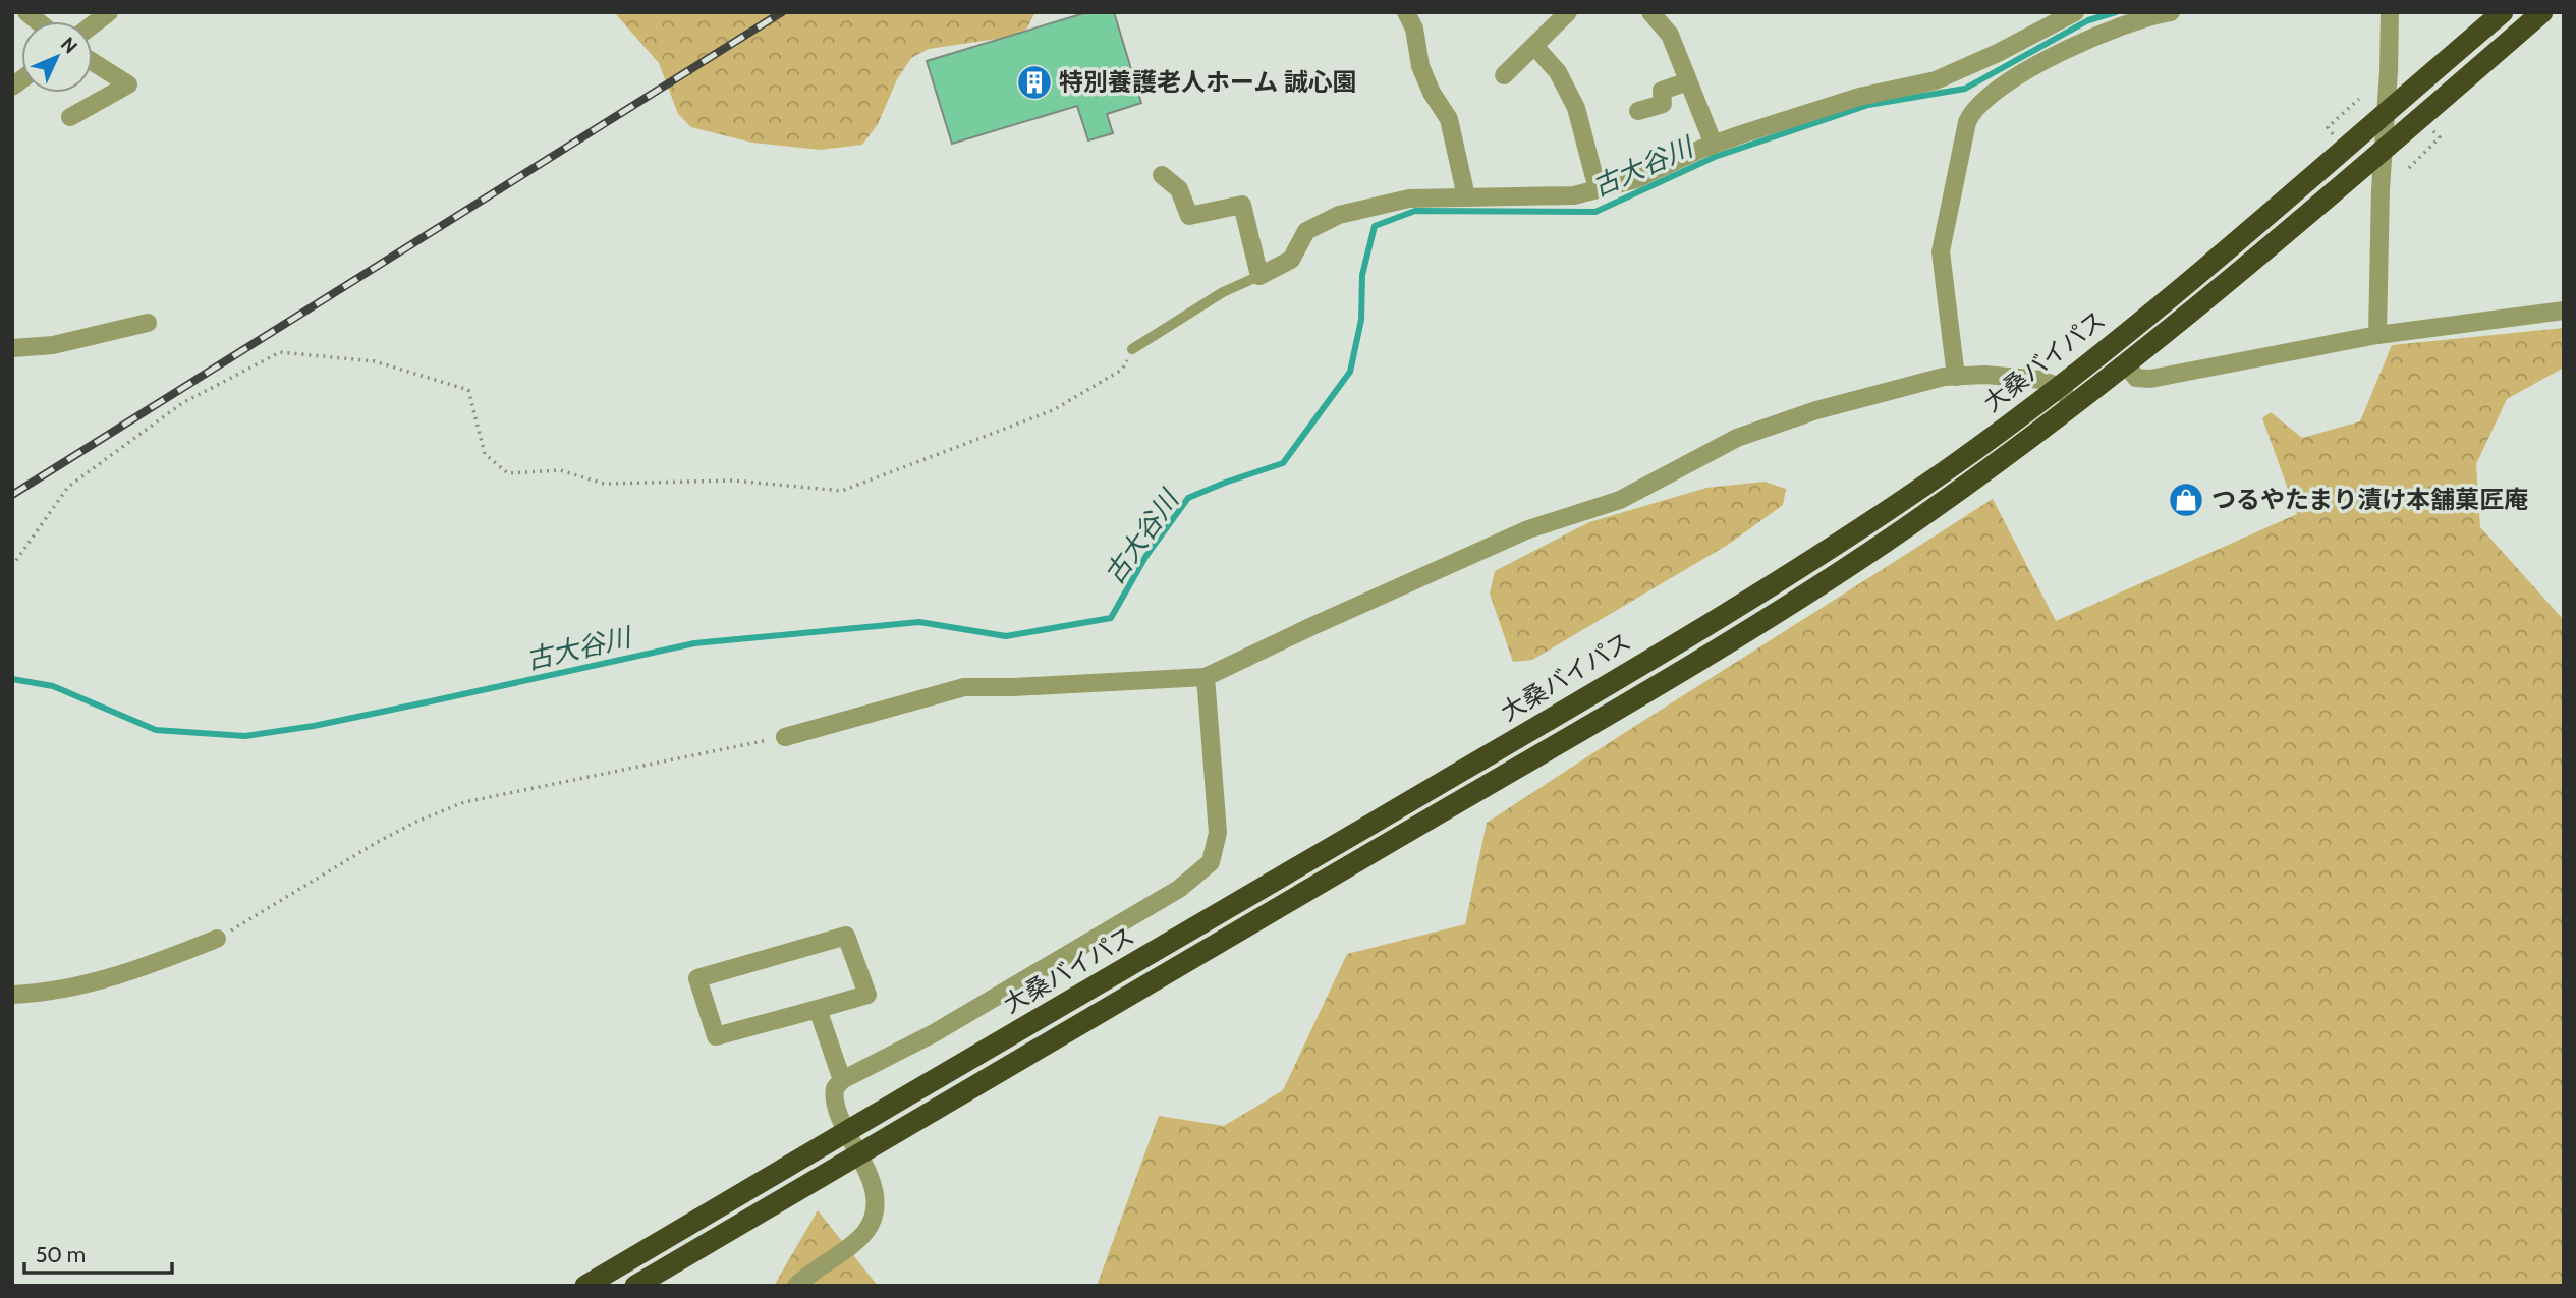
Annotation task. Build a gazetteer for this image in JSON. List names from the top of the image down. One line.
{"streets":{"highway":["大桑バイパス"]},"water":["古大谷川"],"places":{"building":["特別養護老人ホーム 誠心園"],"shop":["つるやたまり漬け本舗菓匠庵"]},"scale_bar":"50 m","north":"top right"}
